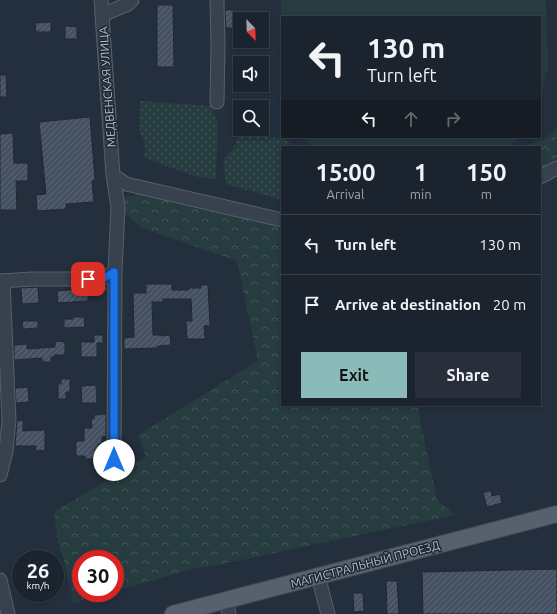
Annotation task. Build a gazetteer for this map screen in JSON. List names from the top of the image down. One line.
{"streets":{"main road":["МАГИСТРАЛЬНЫЙ ПРОЕЗД"],"street":["МЕДВЕНСКАЯ УЛИЦА"]},"north":"bottom right","page":{"turn":["130 m","Turn left"],"eta":["15:00","Arrival","1","min","150","m"],"list":[{"name":"Turn left","value":"130 m"},{"name":"Arrive at destination","value":"20 m"}],"buttons":["Exit","Share"],"speed":"26 km/h","limit":"30"}}
